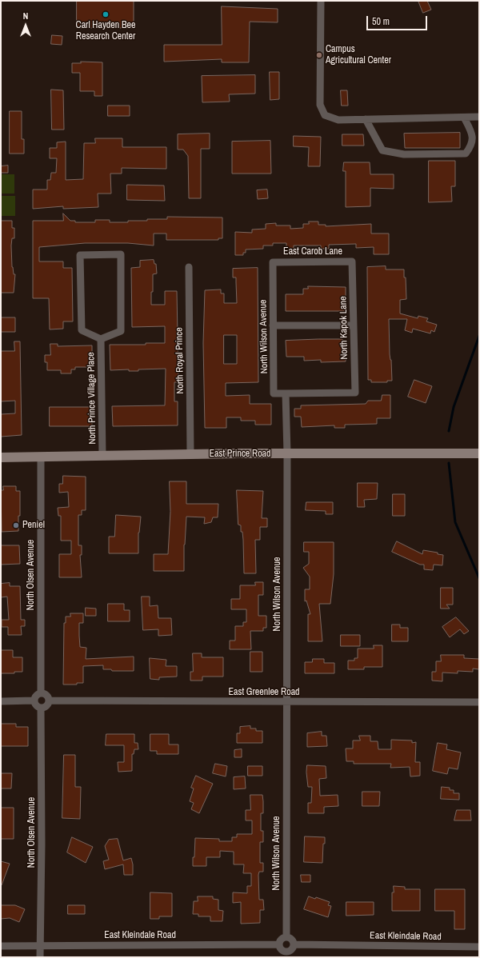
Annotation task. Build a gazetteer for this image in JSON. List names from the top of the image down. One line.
{"streets":{"main road":["East Prince Road"],"street":["East Carob Lane","North Kapok Lane","North Wilson Avenue","North Royal Prince","North Prince Village Place","North Olsen Avenue","East Greenlee Road","East Kleindale Road"]},"crossings":[["East Carob Lane","North Kapok Lane"],["East Carob Lane","North Wilson Avenue"],["North Kapok Lane","North Wilson Avenue"],["North Wilson Avenue","East Prince Road"],["North Wilson Avenue","East Greenlee Road"],["North Wilson Avenue","East Kleindale Road"],["North Royal Prince","East Prince Road"],["North Prince Village Place","East Prince Road"],["East Prince Road","North Olsen Avenue"],["North Olsen Avenue","East Greenlee Road"],["North Olsen Avenue","East Kleindale Road"]],"places":["Carl Hayden Bee Research Center","Campus Agricultural Center","Peniel"],"scale_bar":"50 m","north":"top"}
